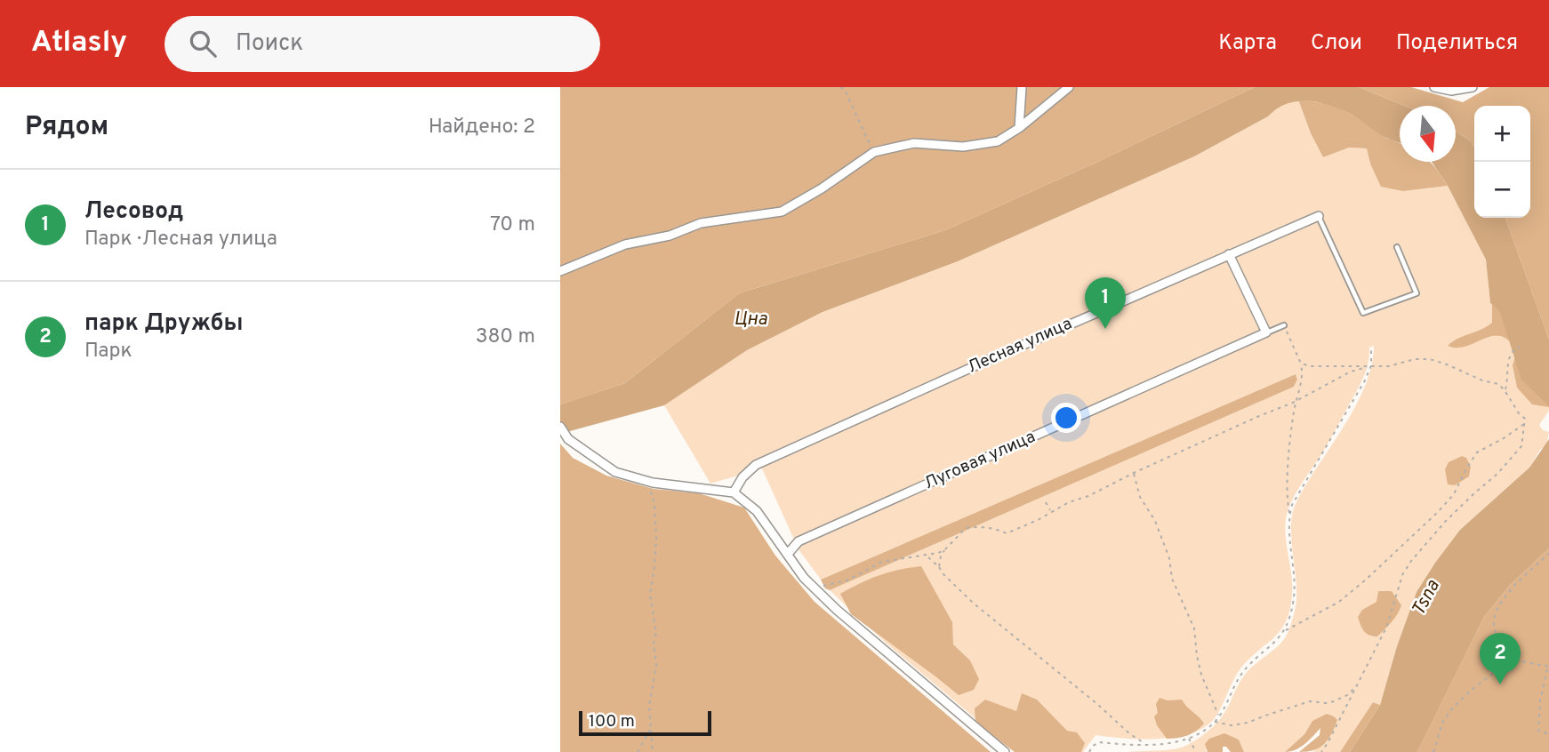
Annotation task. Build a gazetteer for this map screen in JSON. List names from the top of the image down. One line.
{"streets":{"street":["Лесная улица","Луговая улица"]},"water":["Цна","Tsna"],"scale_bar":"100 m","north":"bottom","page":{"header":"Atlasly","search":"Поиск","nav":["Карта","Слои","Поделиться"],"heading":["Рядом","Найдено: 2"],"map_buttons":["+","−"],"list":[{"mark":"1","name":"Лесовод","note":"Парк · Лесная улица","value":"70 m"},{"mark":"2","name":"парк Дружбы","note":"Парк","value":"380 m"}],"pins":["1","2"],"scale":"100 m"}}
